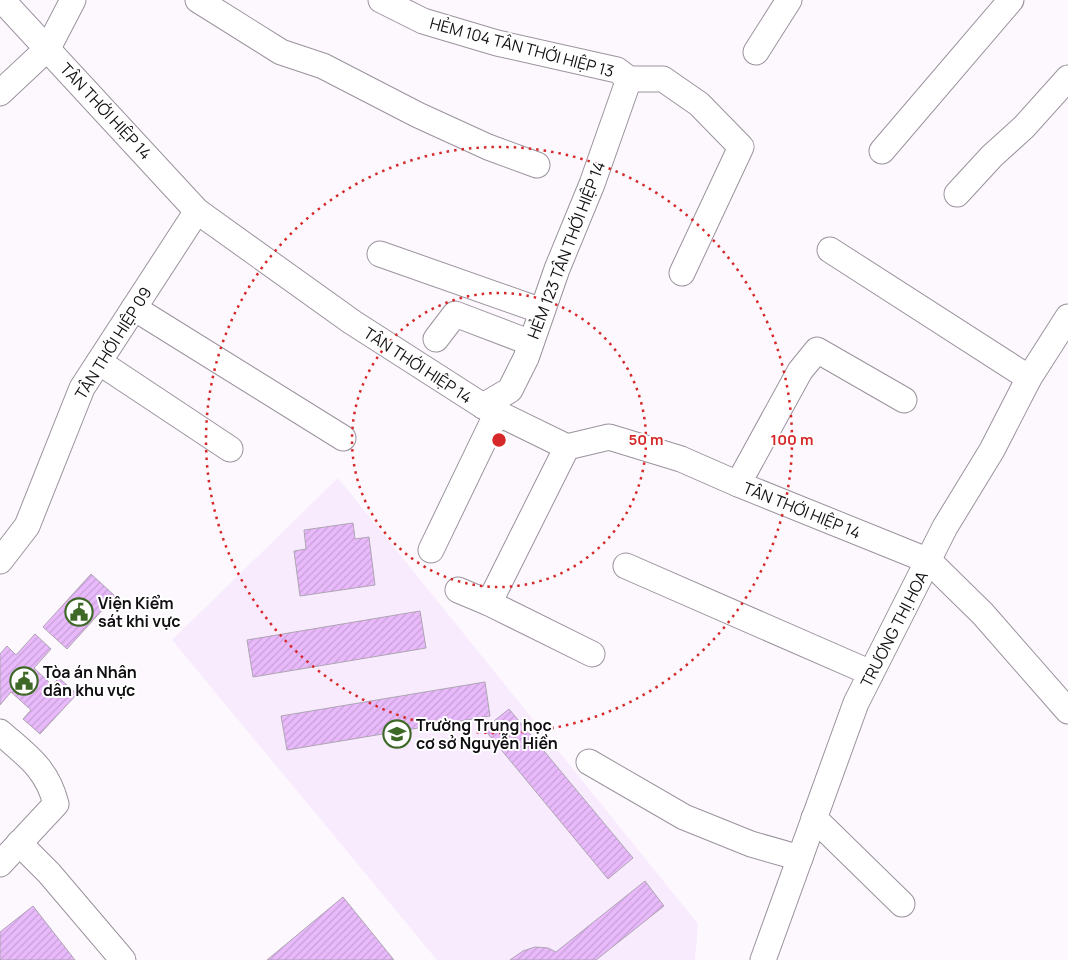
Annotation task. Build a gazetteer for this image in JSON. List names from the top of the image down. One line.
{"streets":{"street":["HẺM 104 TÂN THỚI HIỆP 13","TÂN THỚI HIỆP 14","HẺM 123 TÂN THỚI HIỆP 14","TÂN THỚI HIỆP 09","TRƯƠNG THỊ HOA"]},"crossings":[["HẺM 104 TÂN THỚI HIỆP 13","HẺM 123 TÂN THỚI HIỆP 14"],["TÂN THỚI HIỆP 14","HẺM 123 TÂN THỚI HIỆP 14"],["TÂN THỚI HIỆP 14","TÂN THỚI HIỆP 09"],["TÂN THỚI HIỆP 14","TRƯƠNG THỊ HOA"]],"places":{"public building":["Viện Kiểm sát khi vực","Tòa án Nhân dân khu vực"],"school or university":["Trường Trung học cơ sở Nguyễn Hiền"]},"rings":["50 m","100 m"]}
